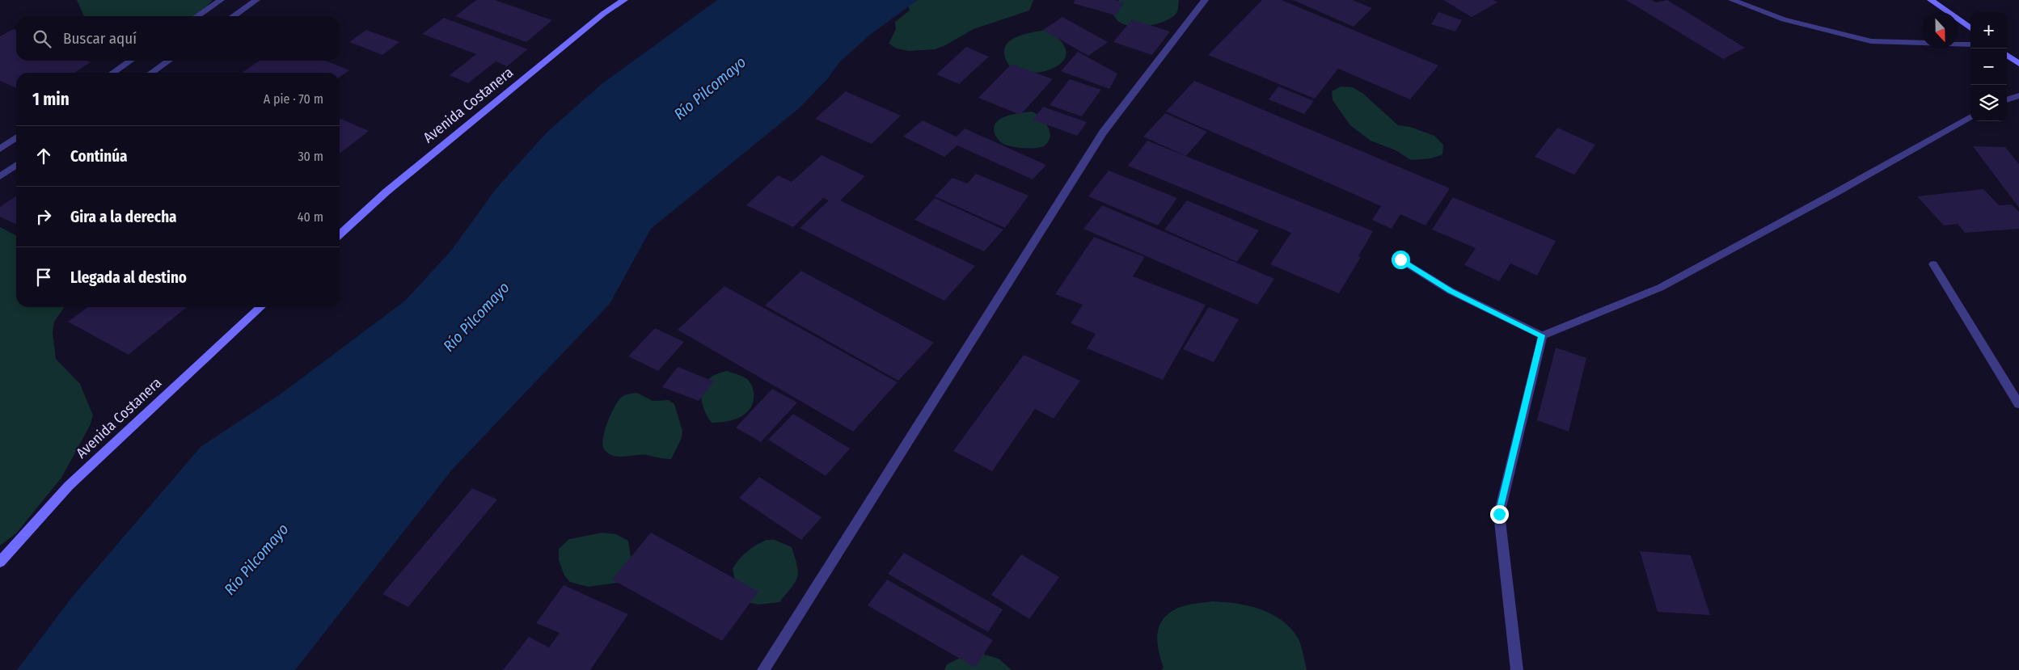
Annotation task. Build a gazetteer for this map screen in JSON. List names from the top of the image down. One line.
{"streets":{"street":["Avenida Costanera"]},"water":["Río Pilcomayo"],"north":"bottom","page":{"map_buttons":["+","−"],"search":"Buscar aquí","heading":["1 min","A pie · 70 m"],"list":[["Continúa","30 m"],["Gira a la derecha","40 m"],"Llegada al destino"]}}
